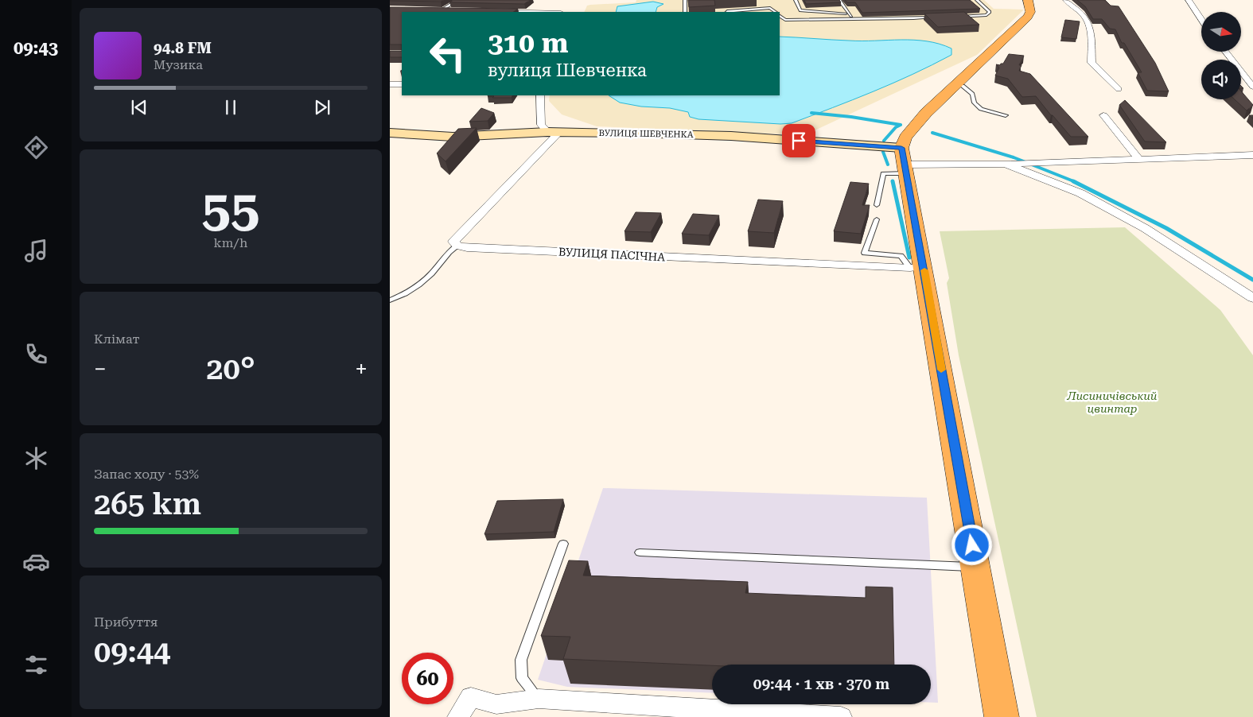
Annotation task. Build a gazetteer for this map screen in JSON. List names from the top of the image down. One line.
{"streets":{"main road":["ВУЛИЦЯ ШЕВЧЕНКА"],"street":["ВУЛИЦЯ ПАСІЧНА"]},"parks":["Лисиничівський цвинтар"],"north":"right","page":{"tabs":"09:43","turn":["310 m","вулиця Шевченка"],"song":["94.8 FM","Музика"],"tile":[["55","km/h"],"Клімат",["Запас ходу · 53%","265 km"],["Прибуття","09:44"]],"heat":["−","20°","+"],"limit":"60","trip":"09:44 · 1 хв · 370 m"}}
